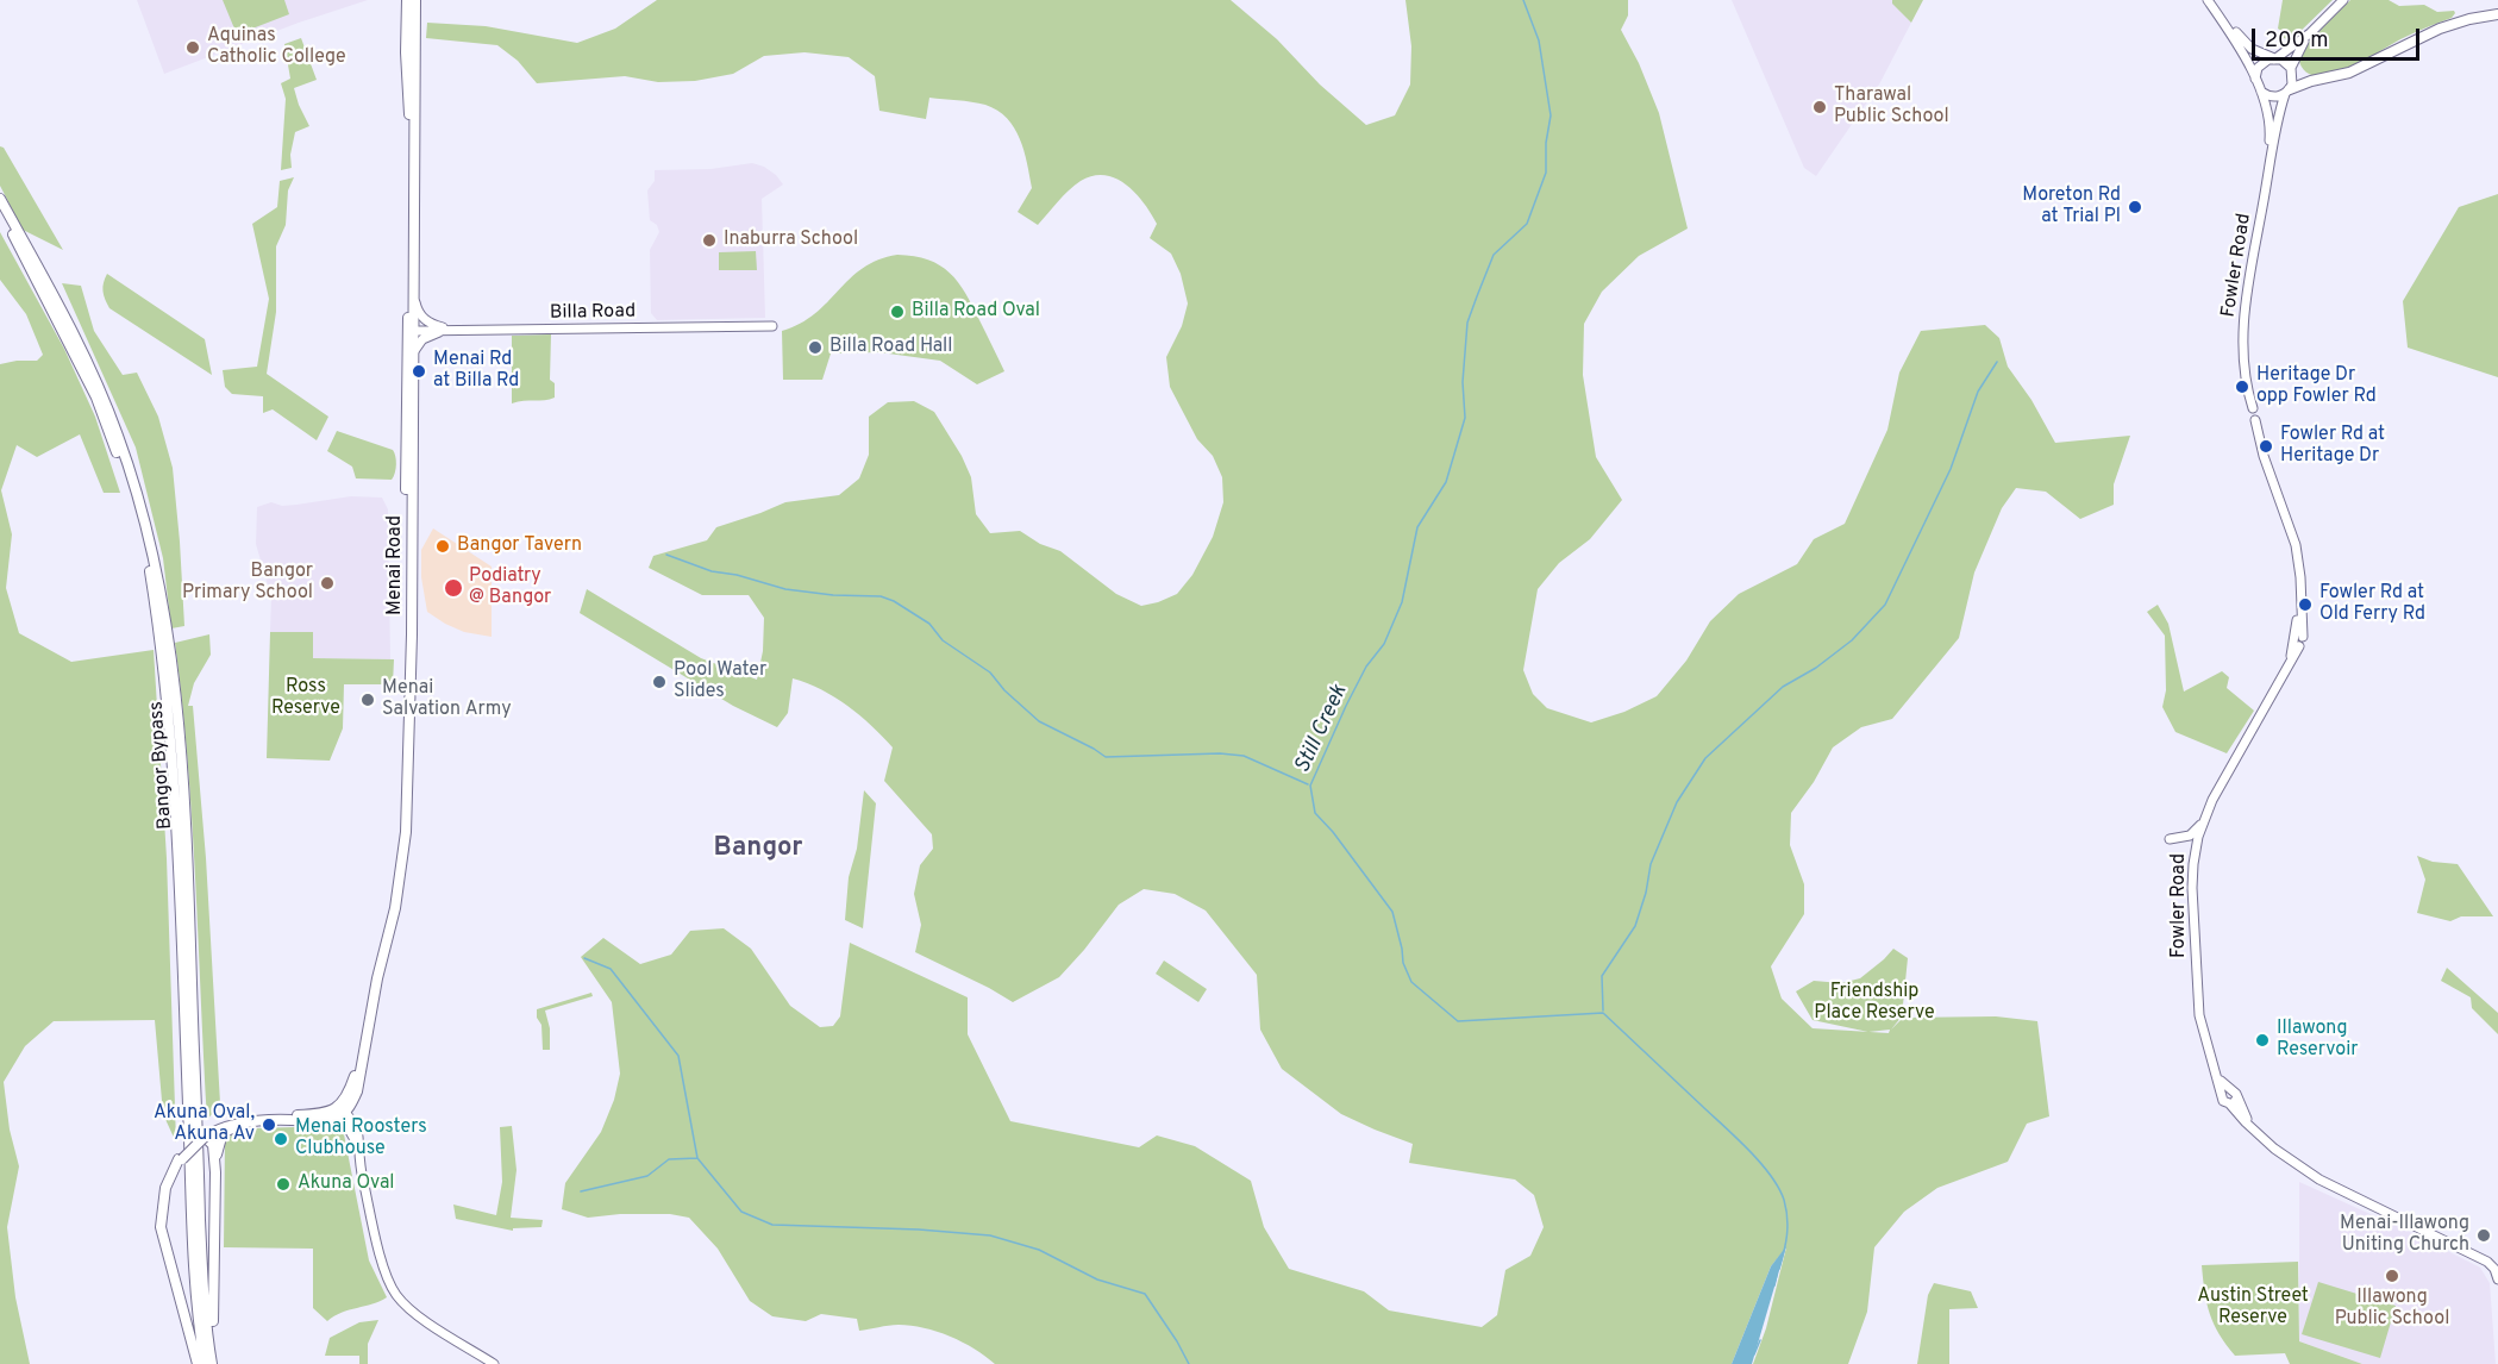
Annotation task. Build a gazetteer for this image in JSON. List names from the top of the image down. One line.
{"streets":{"main road":["Menai Road","Bangor Bypass"],"street":["Fowler Road","Billa Road"]},"crossings":[["Billa Road","Menai Road"]],"districts":["Bangor"],"water":["Still Creek"],"parks":["Ross Reserve","Friendship Place Reserve","Austin Street Reserve"],"places":["Aquinas Catholic College","Tharawal Public School","Moreton Rd at Trial Pl","Inaburra School","Billa Road Oval","Billa Road Hall","Menai Rd at Billa Rd","Heritage Dr opp Fowler Rd","Fowler Rd at Heritage Dr","Bangor Tavern","Bangor Primary School","Podiatry @ Bangor","Fowler Rd at Old Ferry Rd","Pool Water Slides","Menai Salvation Army","Illawong Reservoir","Akuna Oval, Akuna Av","Menai Roosters Clubhouse","Akuna Oval","Menai-Illawong Uniting Church","Illawong Public School"],"scale_bar":"200 m"}
